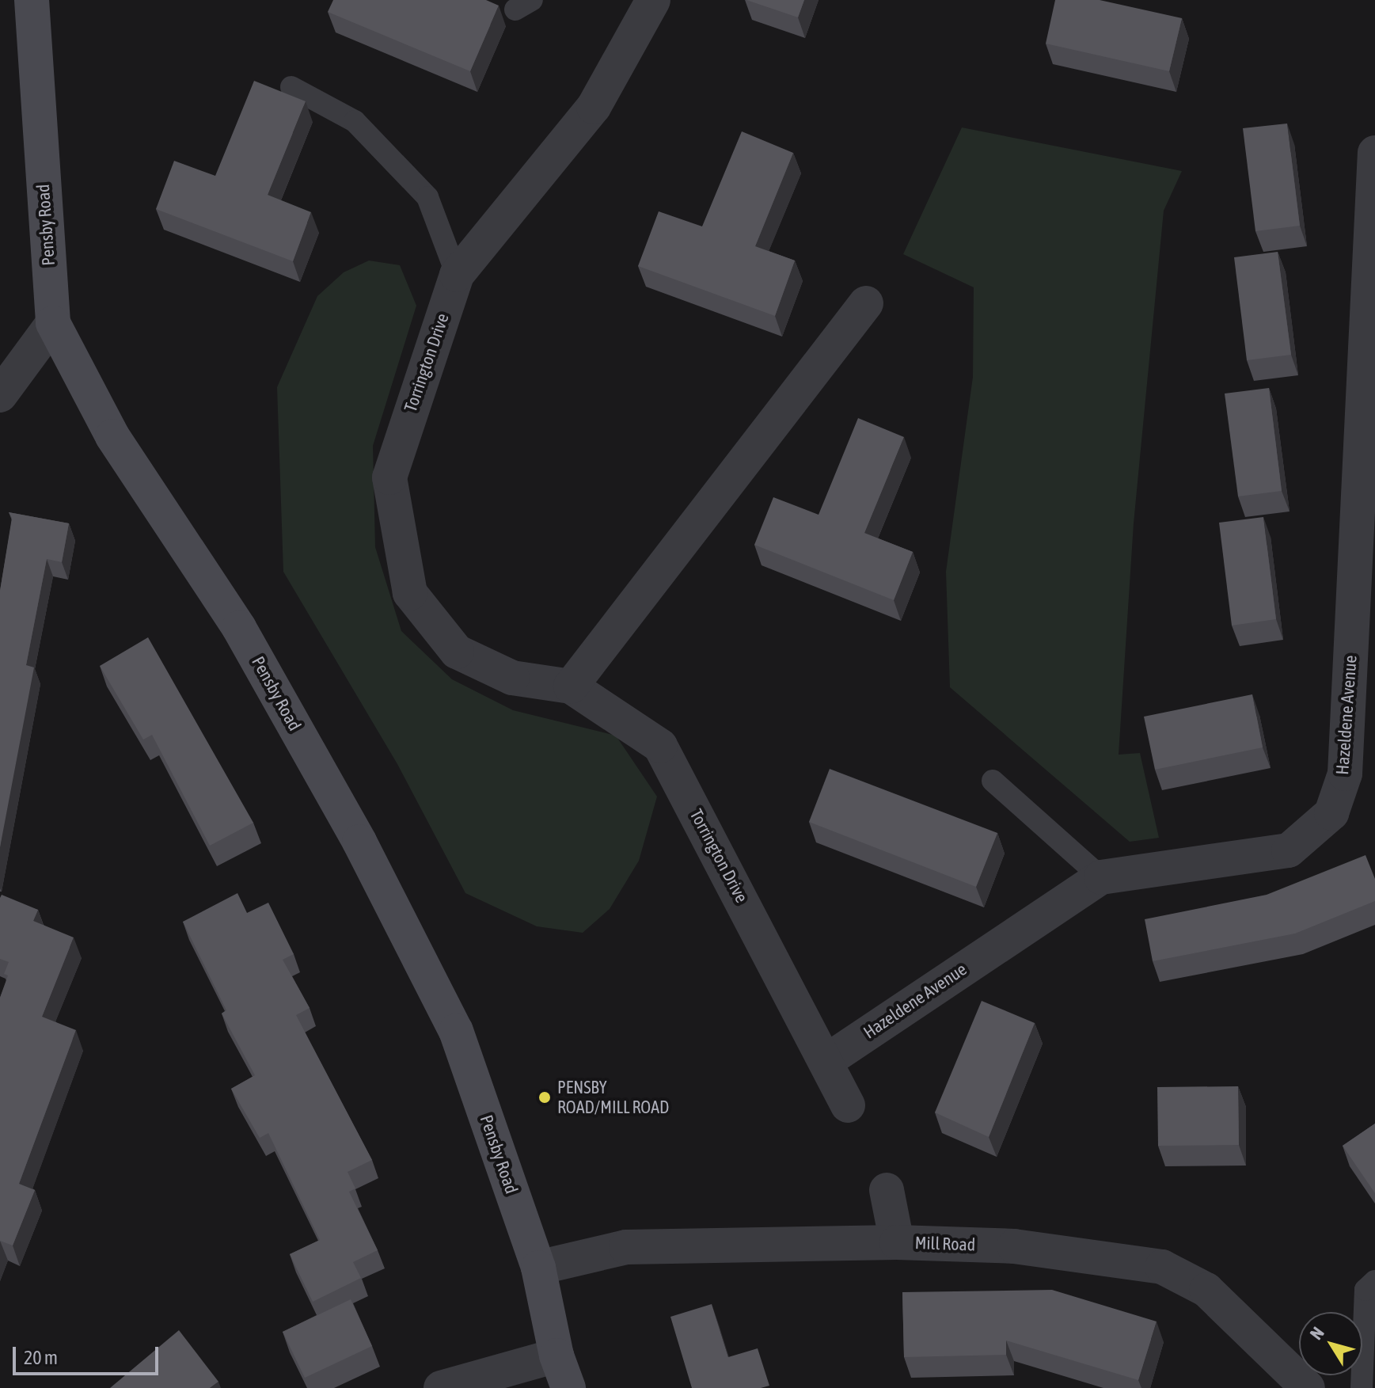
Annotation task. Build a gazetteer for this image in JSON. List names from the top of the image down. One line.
{"streets":{"main road":["Pensby Road"],"street":["Torrington Drive","Hazeldene Avenue","Mill Road"]},"crossings":[["Pensby Road","Mill Road"],["Torrington Drive","Hazeldene Avenue"]],"places":["PENSBY ROAD/MILL ROAD"],"scale_bar":"20 m","north":"top left"}
